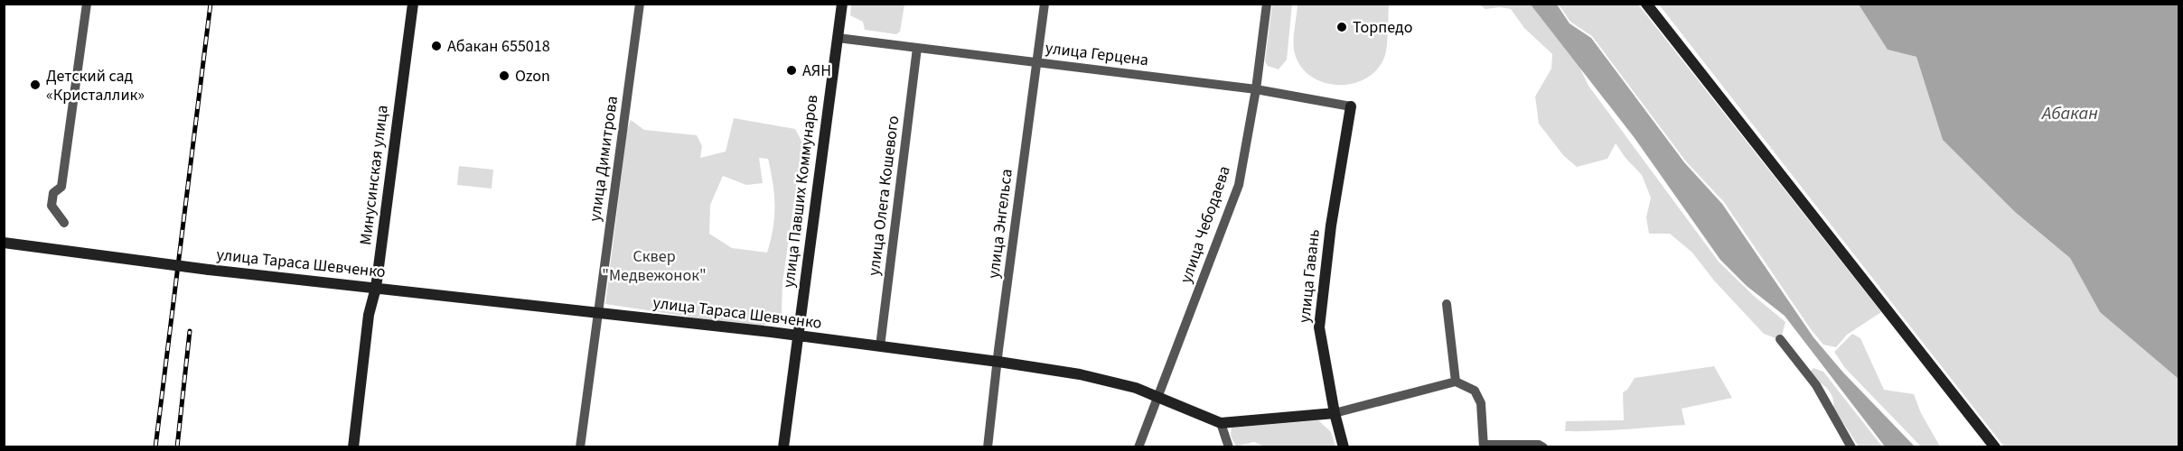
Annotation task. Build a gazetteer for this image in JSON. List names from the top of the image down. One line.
{"streets":{"street":["улица Герцена","улица Димитрова","Минусинская улица","улица Павших Коммунаров","улица Олега Кошевого","улица Энгельса","улица Чебодаева","улица Тараса Шевченко","улица Гавань"]},"crossings":[["улица Герцена","улица Павших Коммунаров"],["улица Герцена","улица Олега Кошевого"],["улица Герцена","улица Энгельса"],["улица Герцена","улица Чебодаева"],["улица Герцена","улица Гавань"],["улица Димитрова","улица Тараса Шевченко"],["Минусинская улица","улица Тараса Шевченко"],["улица Павших Коммунаров","улица Тараса Шевченко"],["улица Олега Кошевого","улица Тараса Шевченко"],["улица Энгельса","улица Тараса Шевченко"],["улица Чебодаева","улица Тараса Шевченко"],["улица Тараса Шевченко","улица Гавань"]],"water":["Абакан"],"parks":["Сквер \"Медвежонок\""],"places":["Торпедо","Абакан 655018","АЯН","Ozon","Детский сад «Кристаллик»"]}
